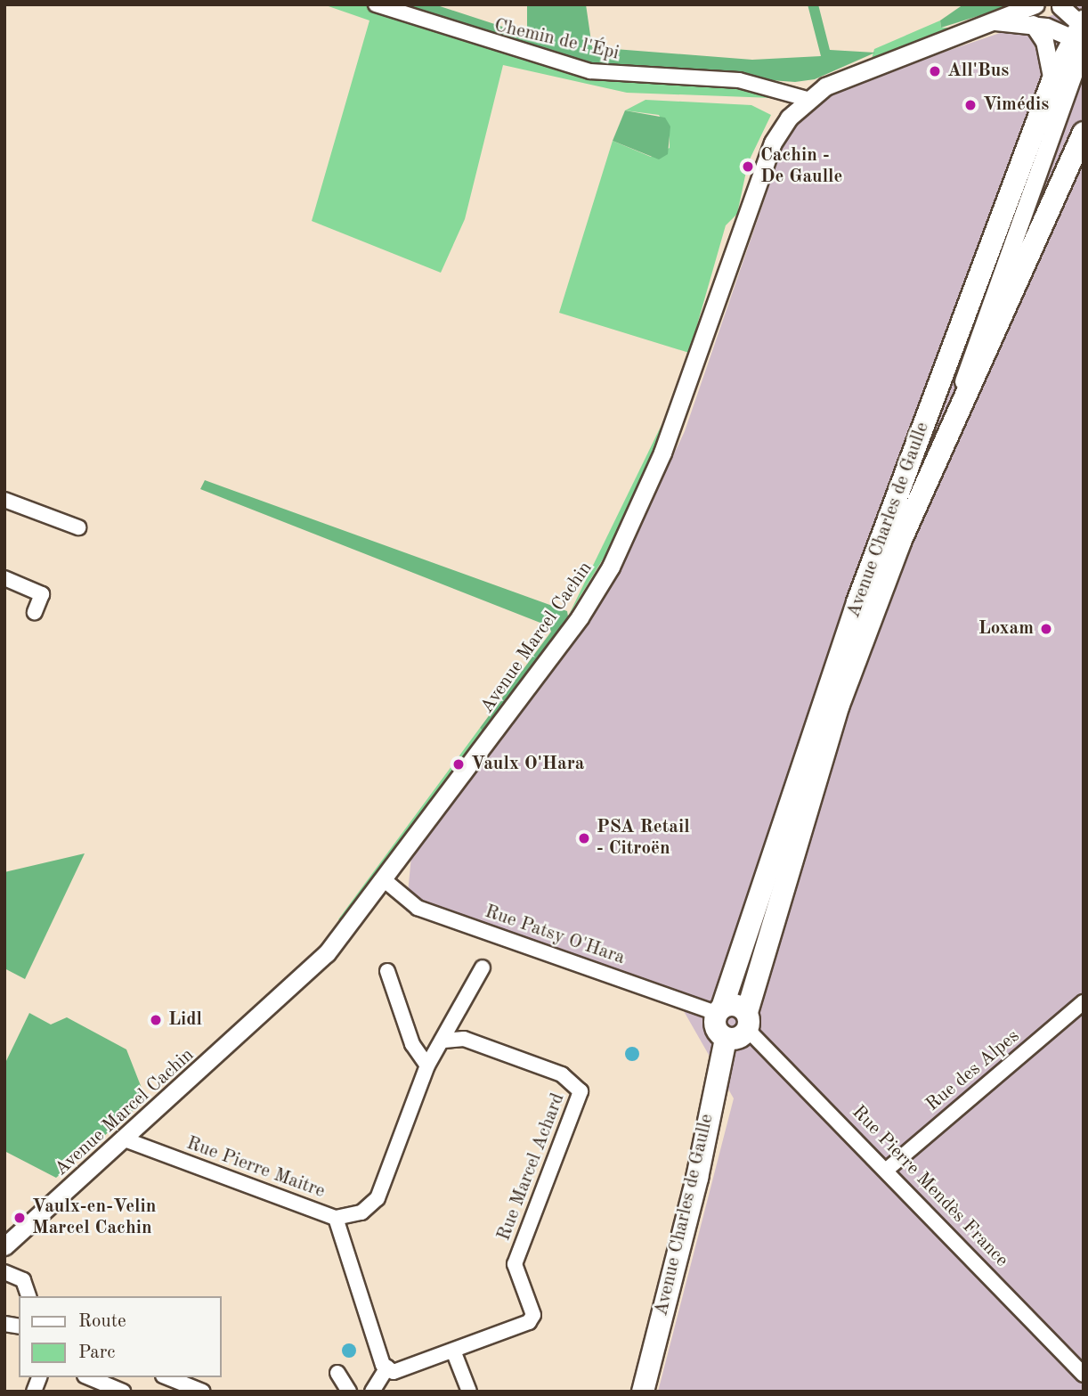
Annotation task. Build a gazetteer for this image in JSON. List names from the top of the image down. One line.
{"streets":{"main road":["Avenue Charles de Gaulle"],"street":["Chemin de l'Épi","Avenue Marcel Cachin","Rue Patsy O'Hara","Rue des Alpes","Rue Marcel Achard","Rue Pierre Maitre","Rue Pierre Mendès France"]},"crossings":[["Chemin de l'Épi","Avenue Marcel Cachin"],["Avenue Charles de Gaulle","Avenue Marcel Cachin"],["Avenue Charles de Gaulle","Rue Patsy O'Hara"],["Avenue Charles de Gaulle","Rue Pierre Mendès France"],["Avenue Marcel Cachin","Rue Patsy O'Hara"],["Avenue Marcel Cachin","Rue Pierre Maitre"],["Rue Patsy O'Hara","Rue Pierre Mendès France"],["Rue des Alpes","Rue Pierre Mendès France"],["Rue Marcel Achard","Rue Pierre Maitre"]],"places":["All'Bus","Vimédis","Cachin - De Gaulle","Loxam","Vaulx O'Hara","PSA Retail - Citroën","Lidl","Vaulx-en-Velin Marcel Cachin"],"legend":["Route","Parc"]}
